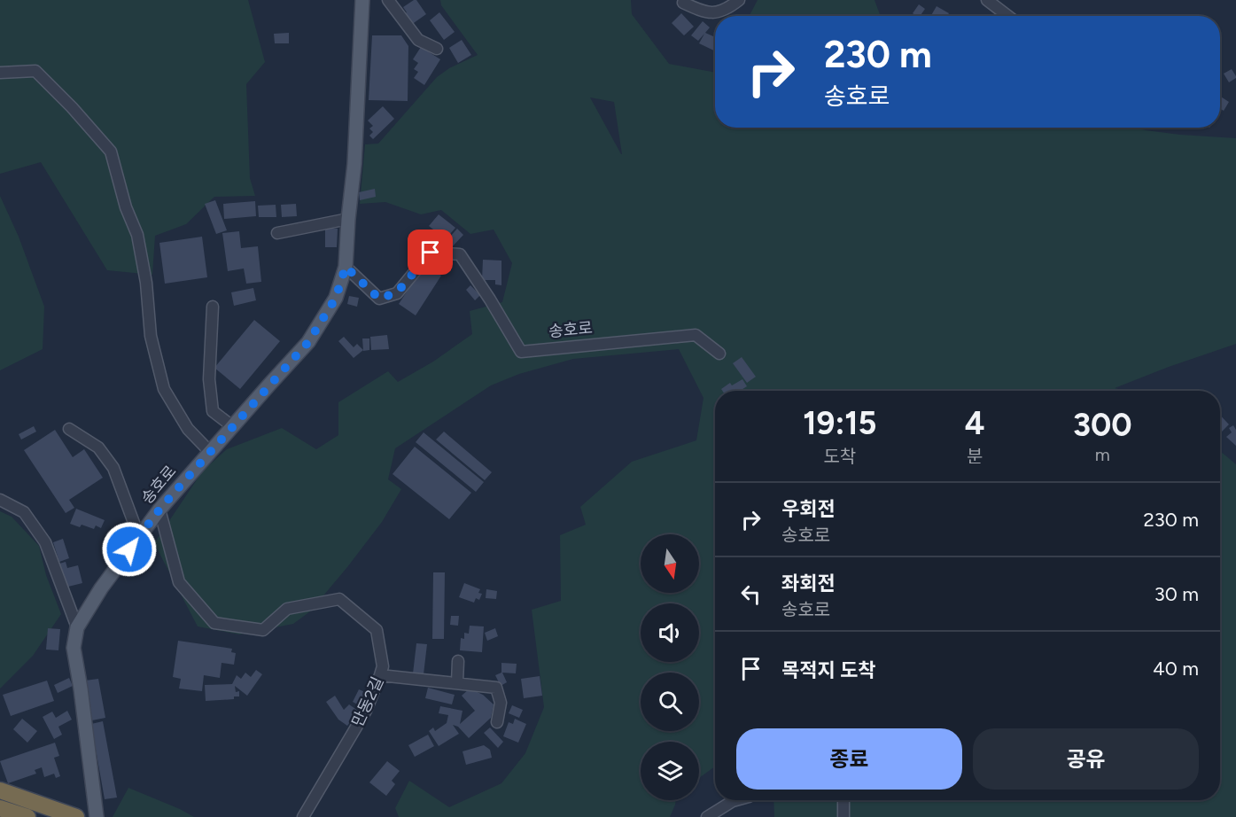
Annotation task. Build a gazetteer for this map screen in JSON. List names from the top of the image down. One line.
{"streets":{"main road":["송호로"],"street":["만동2길"]},"crossings":[["송호로","만동2길"]],"north":"bottom","page":{"turn":["230 m","송호로"],"eta":["19:15","도착","4","분","300","m"],"list":[{"name":"우회전","note":"송호로","value":"230 m"},{"name":"좌회전","note":"송호로","value":"30 m"},{"name":"목적지 도착","value":"40 m"}],"buttons":["종료","공유"]}}
